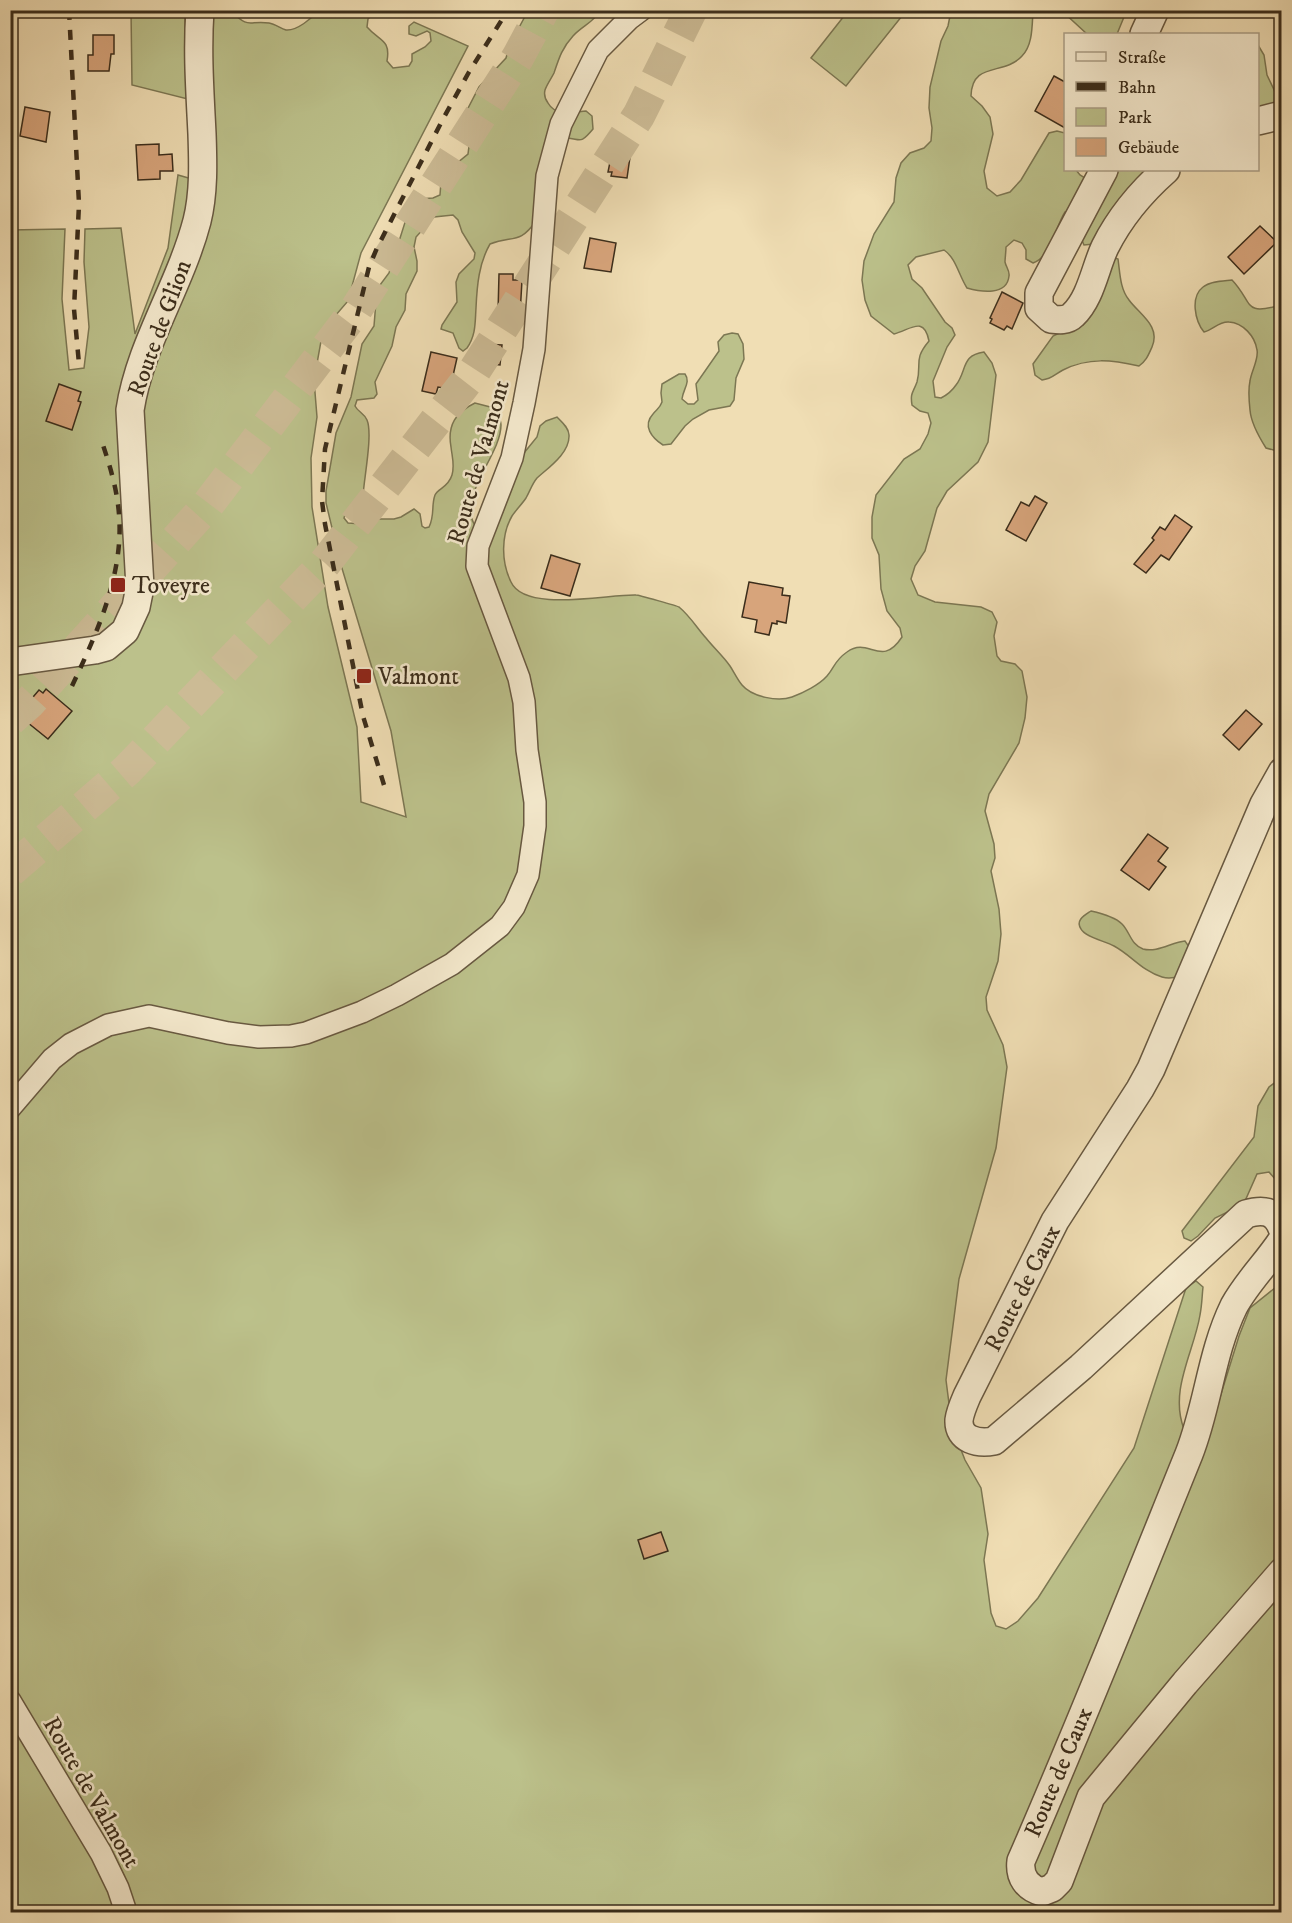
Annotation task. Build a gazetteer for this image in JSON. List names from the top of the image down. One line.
{"streets":{"street":["Route de Glion","Route de Valmont","Route de Caux"]},"places":{"transit":["Toveyre","Valmont"]},"legend":["Straße","Bahn","Park","Gebäude"]}
